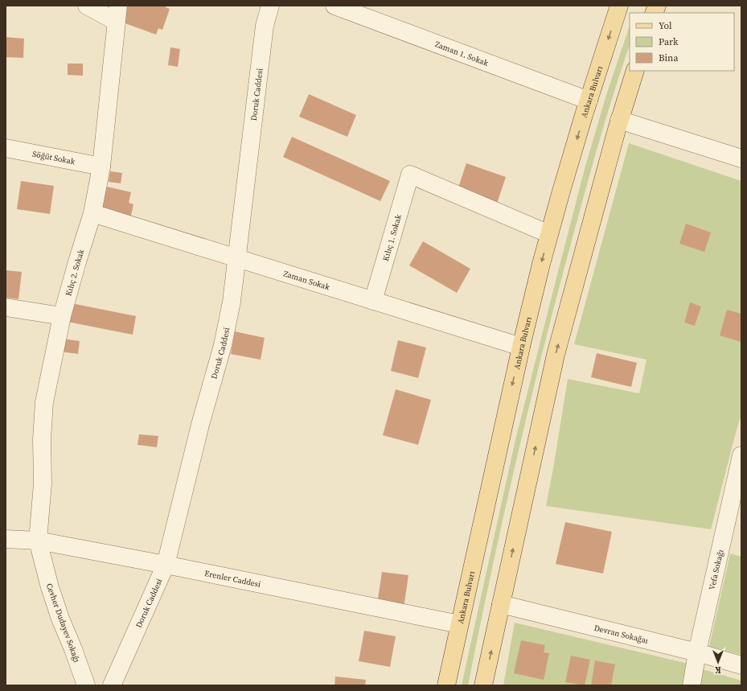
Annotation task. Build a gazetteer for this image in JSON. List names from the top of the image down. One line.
{"streets":{"main road":["Ankara Bulvarı"],"street":["Zaman 1. Sokak","Doruk Caddesi","Söğüt Sokak","Kılıç 1. Sokak","Kılıç 2. Sokak","Zaman Sokak","Vefa Sokağı","Erenler Caddesi","Cevher Dudayev Sokağı","Devran Sokağaı"]},"crossings":[["Zaman 1. Sokak","Ankara Bulvarı"],["Ankara Bulvarı","Kılıç 1. Sokak"],["Ankara Bulvarı","Zaman Sokak"],["Ankara Bulvarı","Erenler Caddesi"],["Doruk Caddesi","Zaman Sokak"],["Doruk Caddesi","Erenler Caddesi"],["Söğüt Sokak","Kılıç 2. Sokak"],["Kılıç 1. Sokak","Zaman Sokak"],["Kılıç 2. Sokak","Zaman Sokak"],["Kılıç 2. Sokak","Erenler Caddesi"],["Kılıç 2. Sokak","Cevher Dudayev Sokağı"],["Vefa Sokağı","Devran Sokağaı"],["Erenler Caddesi","Cevher Dudayev Sokağı"]],"legend":["Yol","Park","Bina"],"north":"bottom"}
